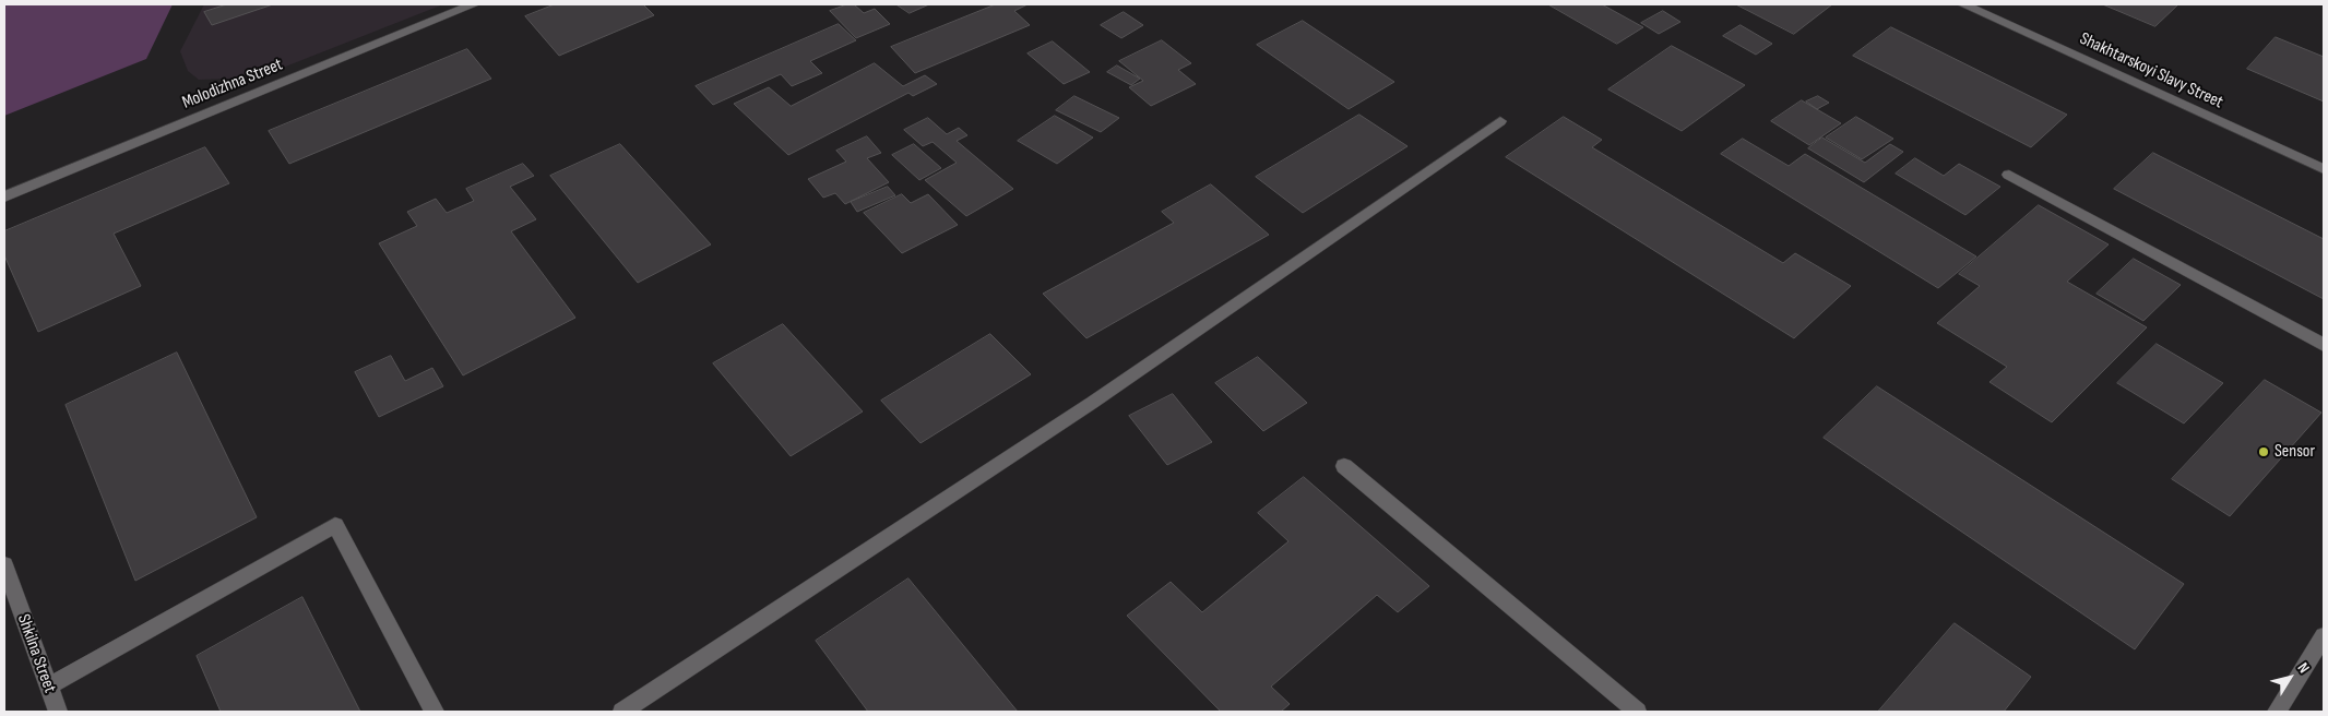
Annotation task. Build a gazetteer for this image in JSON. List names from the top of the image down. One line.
{"streets":{"street":["Shakhtarskoyi Slavy Street","Molodizhna Street","Shkilna Street"]},"places":["Sensor"],"north":"top right"}
